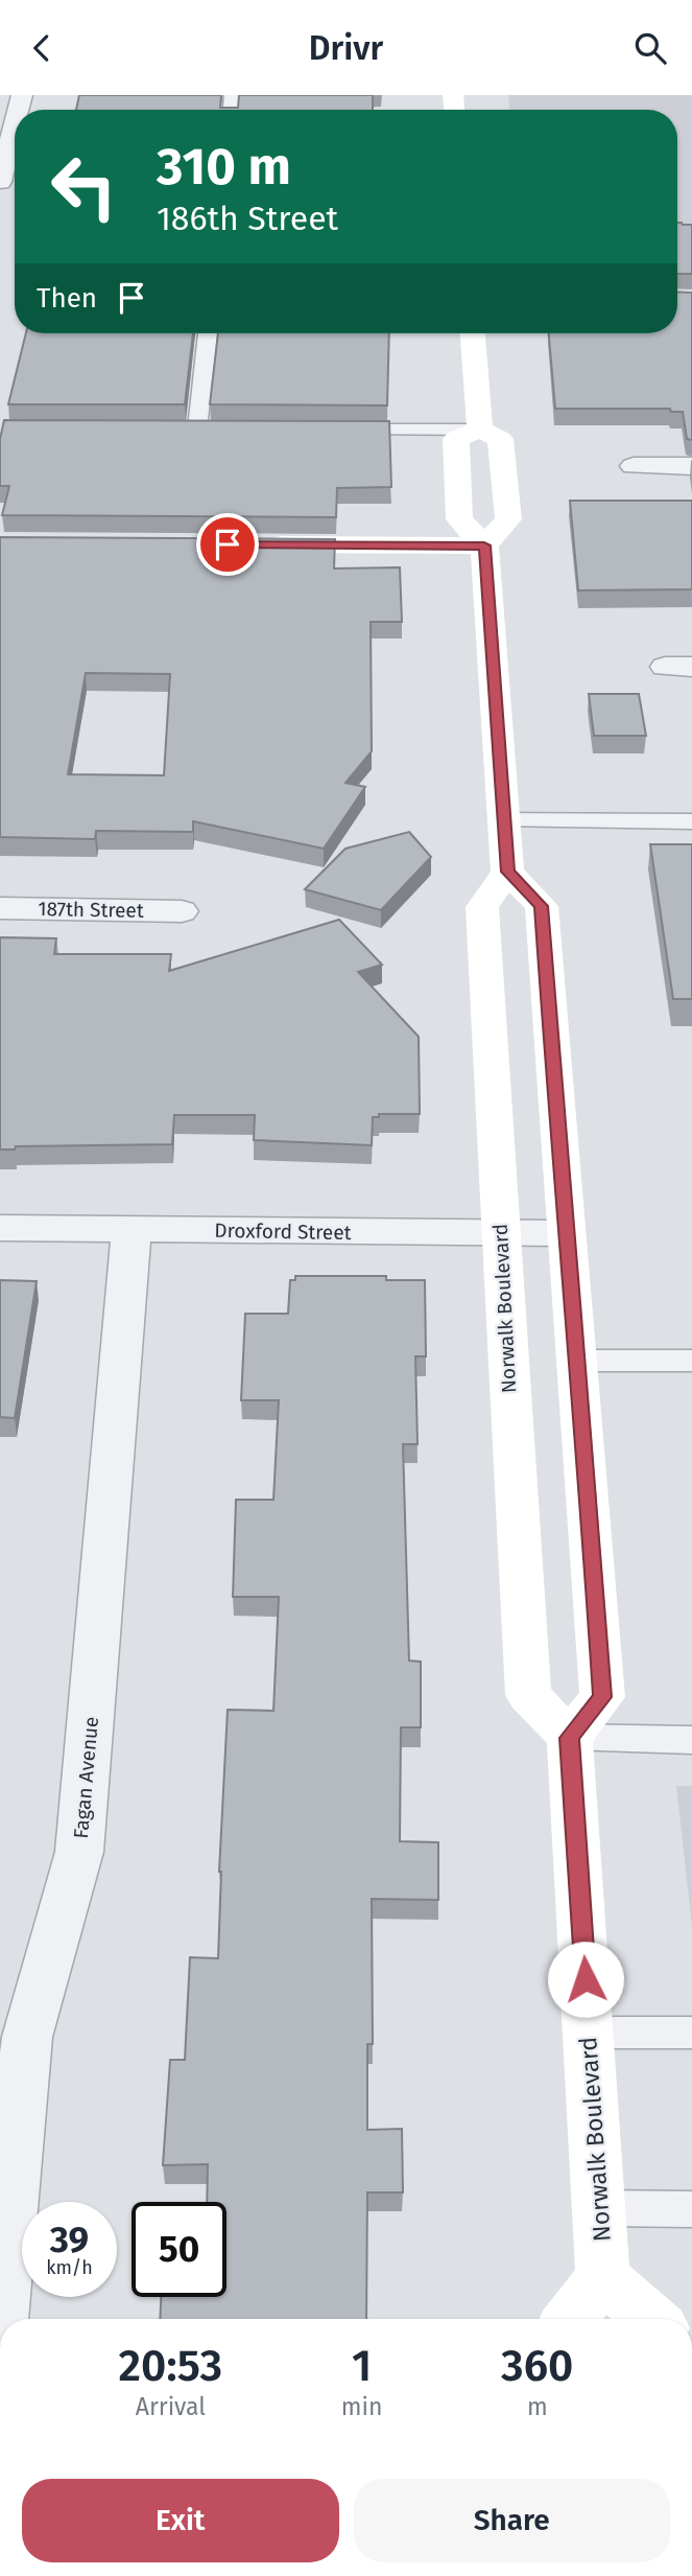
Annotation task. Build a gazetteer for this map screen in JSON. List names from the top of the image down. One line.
{"streets":{"main road":["Norwalk Boulevard"],"street":["187th Street","Droxford Street","Fagan Avenue"]},"crossings":[["Droxford Street","Norwalk Boulevard"],["Droxford Street","Fagan Avenue"]],"page":{"header":"Drivr","turn":["310 m","186th Street"],"then":"Then","speed":"39 km/h","limit":"50","eta":["20:53","Arrival","1","min","360","m"],"buttons":["Exit","Share"]}}
